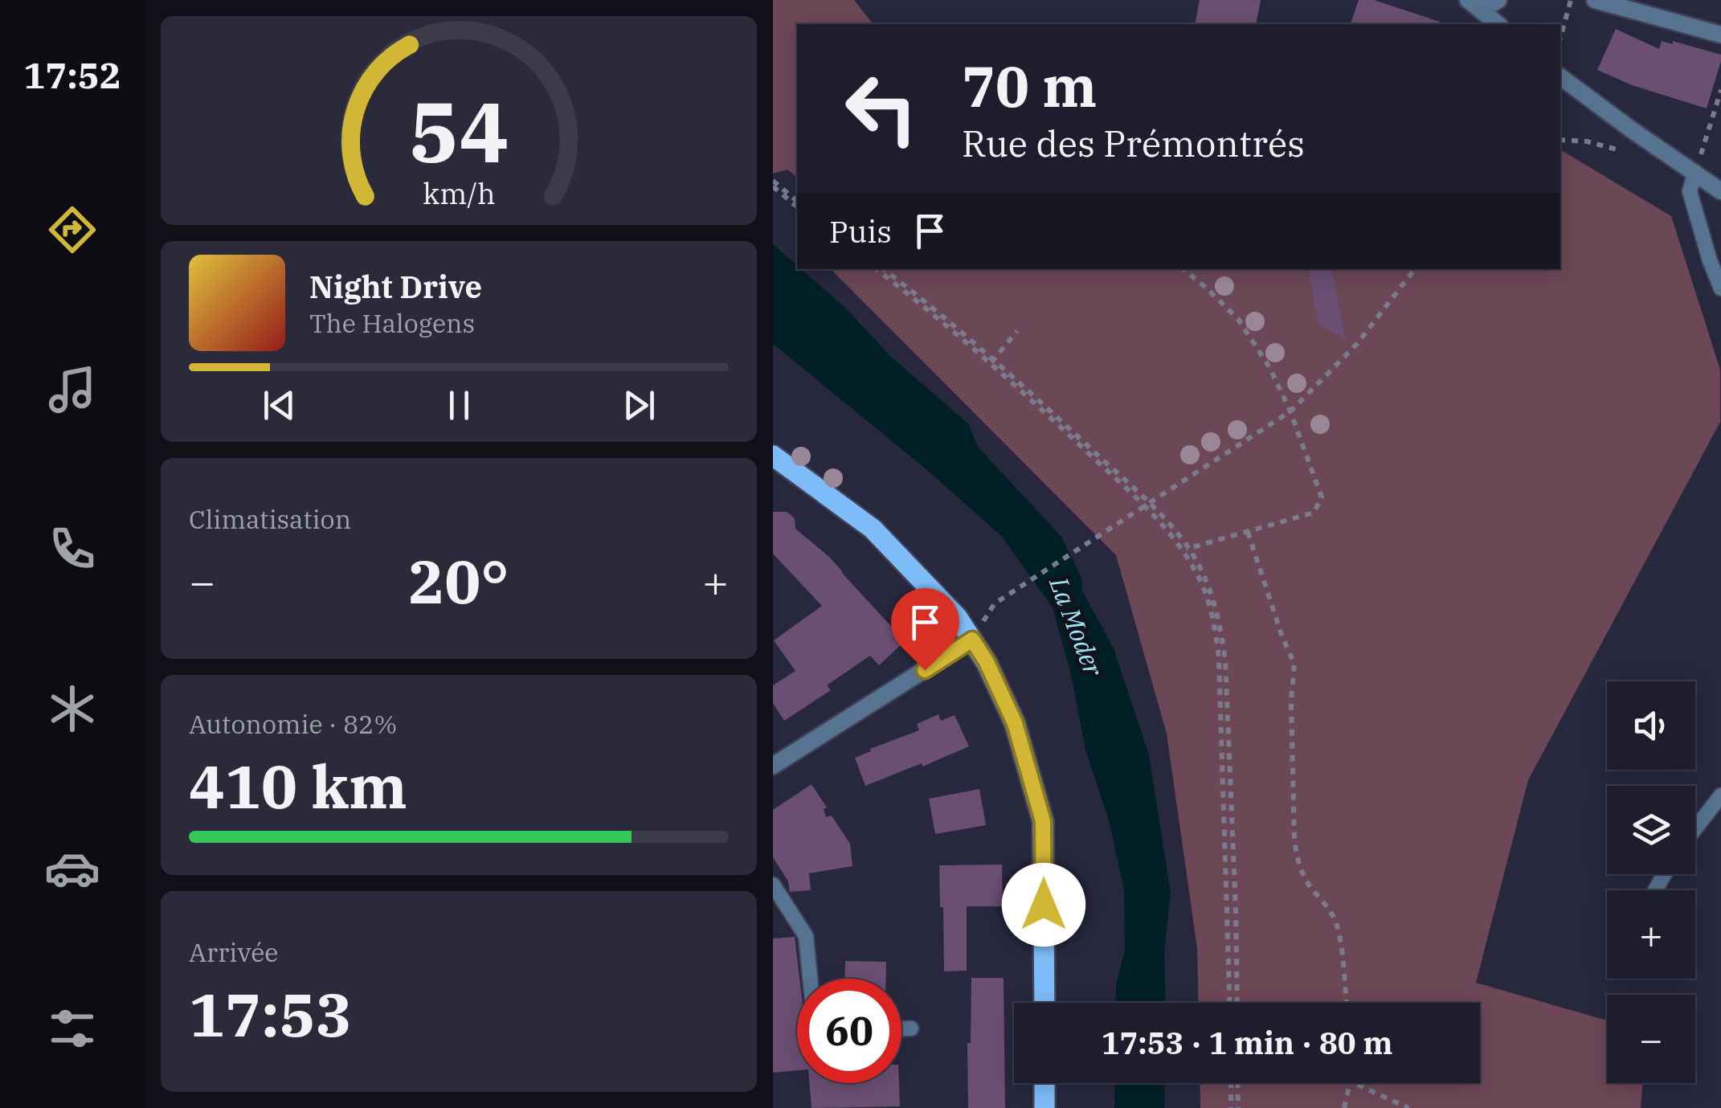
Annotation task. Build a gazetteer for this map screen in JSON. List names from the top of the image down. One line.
{"water":["La Moder"],"page":{"tabs":"17:52","turn":["70 m","Rue des Prémontrés"],"then":"Puis","song":["Night Drive","The Halogens"],"tile":["Climatisation",["Autonomie · 82%","410 km"],["Arrivée","17:53"]],"heat":["−","20°","+"],"map_buttons":["+","−"],"limit":"60","trip":"17:53 · 1 min · 80 m","gauge":["54","km/h"]}}
